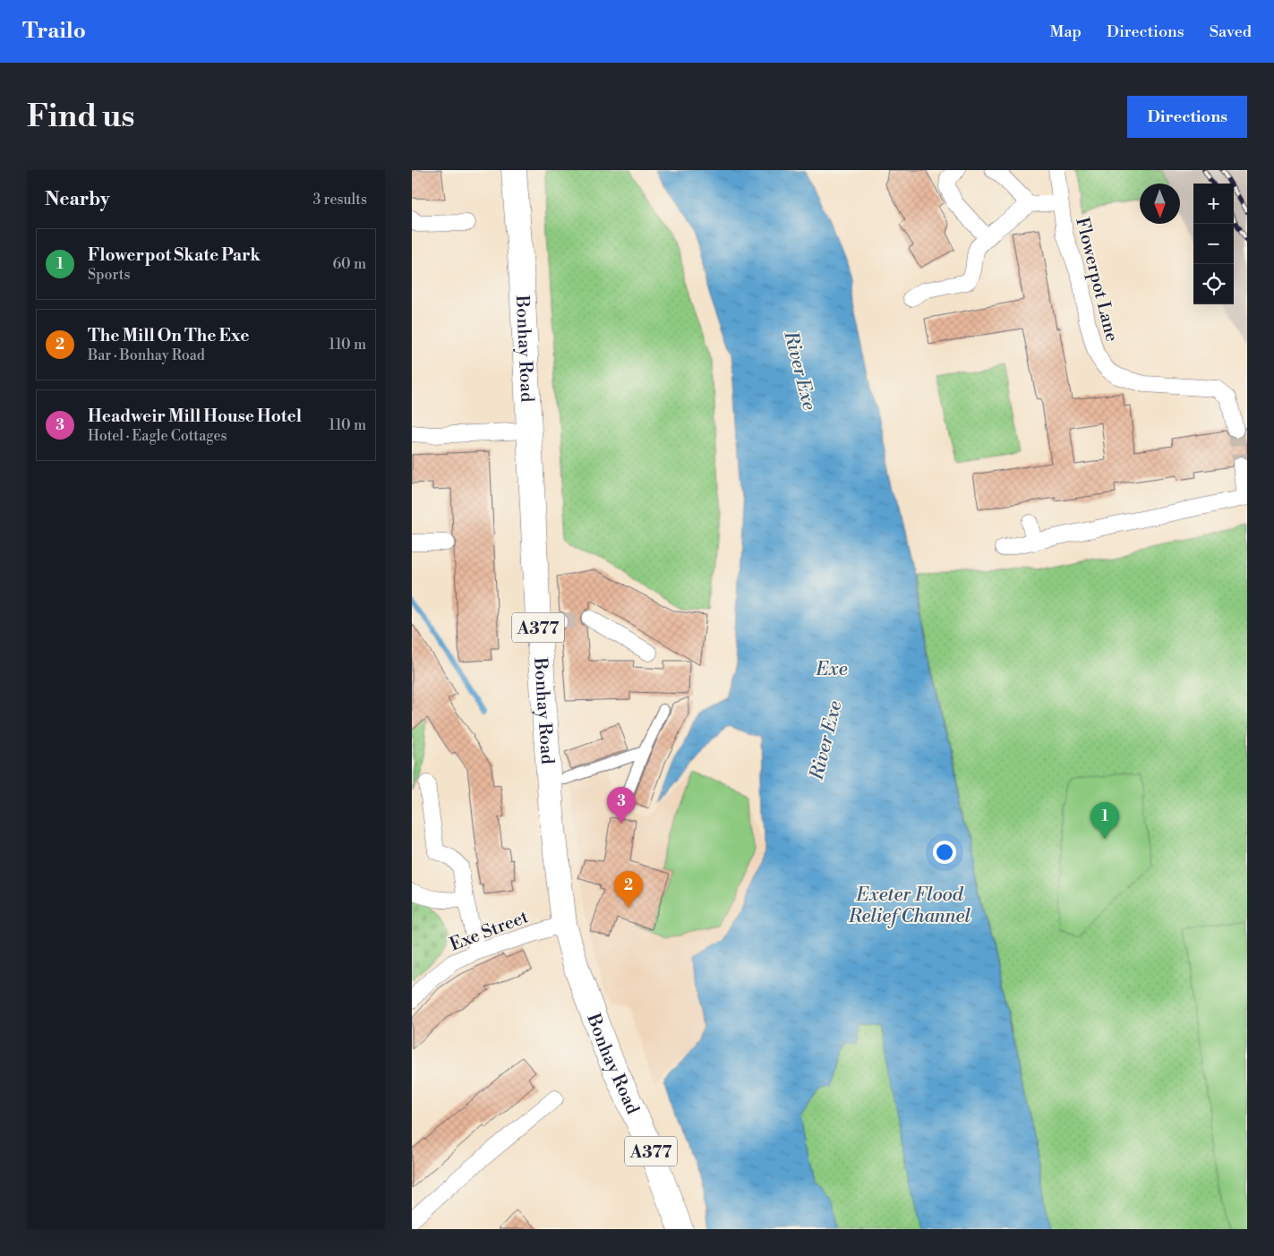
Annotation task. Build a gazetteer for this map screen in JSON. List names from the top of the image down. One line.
{"streets":{"highway":["Bonhay Road","A377"],"street":["Flowerpot Lane","Exe Street"]},"crossings":[["Bonhay Road","Exe Street"]],"water":["River Exe","Exe","Exeter Flood Relief Channel"],"north":"bottom","page":{"header":"Trailo","nav":["Map","Directions","Saved"],"buttons":"Directions","title":"Find us","heading":["Nearby","3 results"],"map_buttons":["+","−"],"list":[{"mark":"1","name":"Flowerpot Skate Park","note":"Sports","value":"60 m"},{"mark":"2","name":"The Mill On The Exe","note":"Bar · Bonhay Road","value":"110 m"},{"mark":"3","name":"Headweir Mill House Hotel","note":"Hotel · Eagle Cottages","value":"110 m"}],"pins":["3","1","2"]}}
